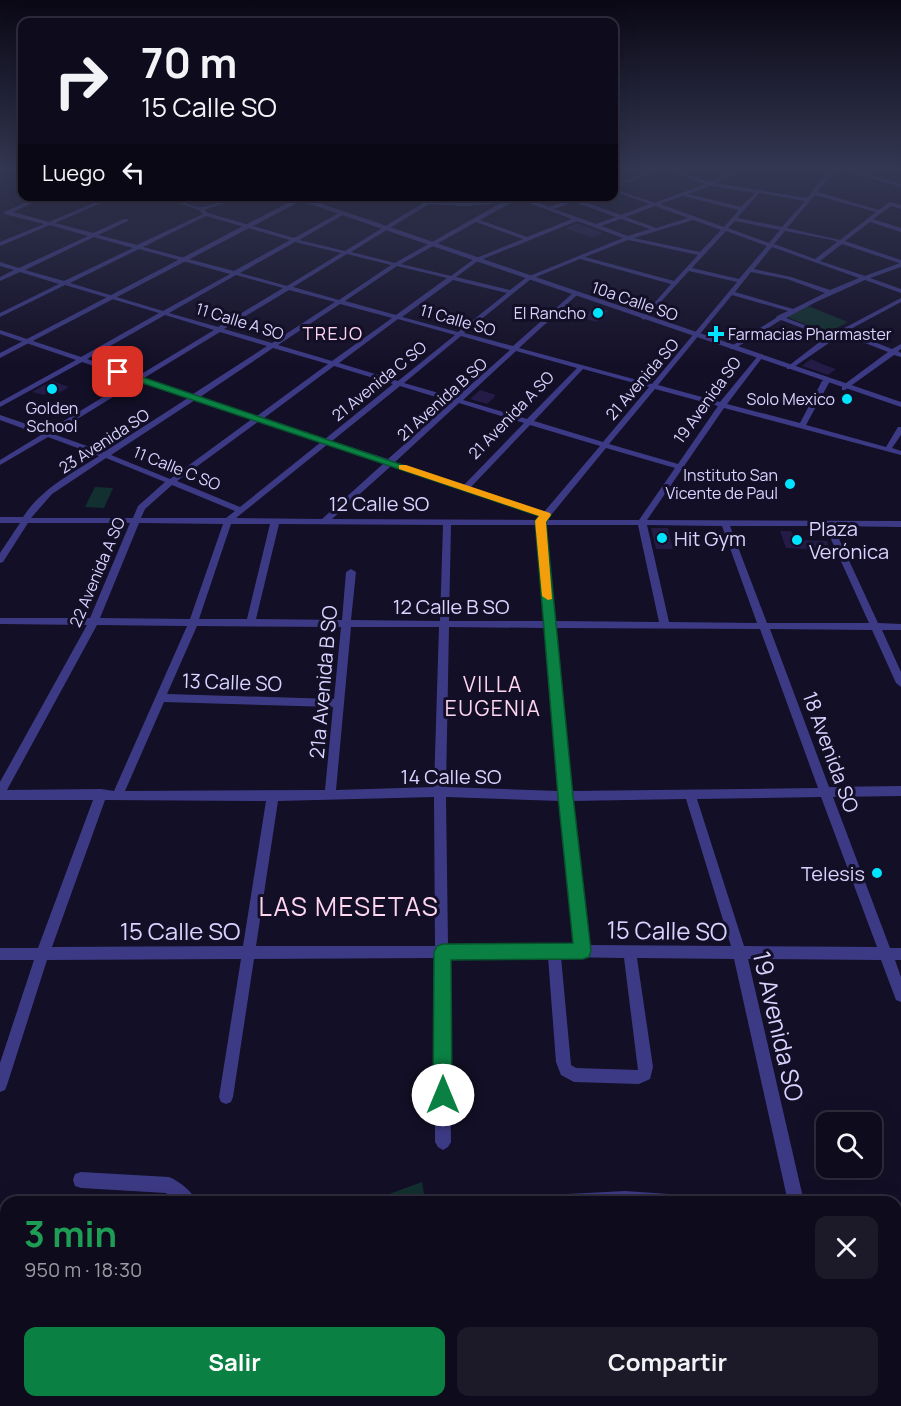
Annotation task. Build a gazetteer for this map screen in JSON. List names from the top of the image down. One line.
{"streets":{"street":["10a Calle SO","11 Calle SO","11 Calle A SO","21 Avenida SO","21 Avenida C SO","21 Avenida B SO","19 Avenida SO","21 Avenida A SO","23 Avenida SO","11 Calle C SO","12 Calle SO","22 Avenida A SO","12 Calle B SO","13 Calle SO","21a Avenida B SO","18 Avenida SO","14 Calle SO","15 Calle SO"]},"crossings":[["10a Calle SO","21 Avenida SO"],["10a Calle SO","21 Avenida C SO"],["10a Calle SO","21 Avenida B SO"],["10a Calle SO","19 Avenida SO"],["10a Calle SO","23 Avenida SO"],["10a Calle SO","22 Avenida A SO"],["11 Calle SO","21 Avenida SO"],["11 Calle SO","21 Avenida C SO"],["11 Calle SO","21 Avenida B SO"],["11 Calle SO","19 Avenida SO"],["11 Calle SO","21 Avenida A SO"],["11 Calle SO","23 Avenida SO"],["11 Calle SO","22 Avenida A SO"],["11 Calle A SO","21 Avenida SO"],["11 Calle A SO","21 Avenida C SO"],["11 Calle A SO","21 Avenida B SO"],["11 Calle A SO","19 Avenida SO"],["11 Calle A SO","21 Avenida A SO"],["11 Calle A SO","23 Avenida SO"],["11 Calle A SO","22 Avenida A SO"],["21 Avenida SO","12 Calle SO"],["21 Avenida C SO","11 Calle C SO"],["21 Avenida C SO","12 Calle SO"],["21 Avenida C SO","12 Calle B SO"],["21 Avenida C SO","13 Calle SO"],["21 Avenida C SO","14 Calle SO"],["21 Avenida B SO","12 Calle SO"],["19 Avenida SO","12 Calle SO"],["19 Avenida SO","14 Calle SO"],["19 Avenida SO","15 Calle SO"],["23 Avenida SO","11 Calle C SO"],["23 Avenida SO","12 Calle SO"],["11 Calle C SO","22 Avenida A SO"],["12 Calle SO","22 Avenida A SO"],["12 Calle SO","18 Avenida SO"],["22 Avenida A SO","12 Calle B SO"],["22 Avenida A SO","14 Calle SO"],["12 Calle B SO","21a Avenida B SO"],["12 Calle B SO","18 Avenida SO"],["13 Calle SO","21a Avenida B SO"],["21a Avenida B SO","14 Calle SO"],["18 Avenida SO","14 Calle SO"],["18 Avenida SO","15 Calle SO"]],"districts":["TREJO","VILLA EUGENIA","LAS MESETAS"],"places":{"other":["El Rancho","Golden School","Solo Mexico","Instituto San Vicente de Paul","Hit Gym","Plaza Verónica","Telesis"],"health":["Farmacias Pharmaster"]},"page":{"turn":["70 m","15 Calle SO"],"then":"Luego","heading":["3 min","950 m · 18:30"],"buttons":["Salir","Compartir"]}}
